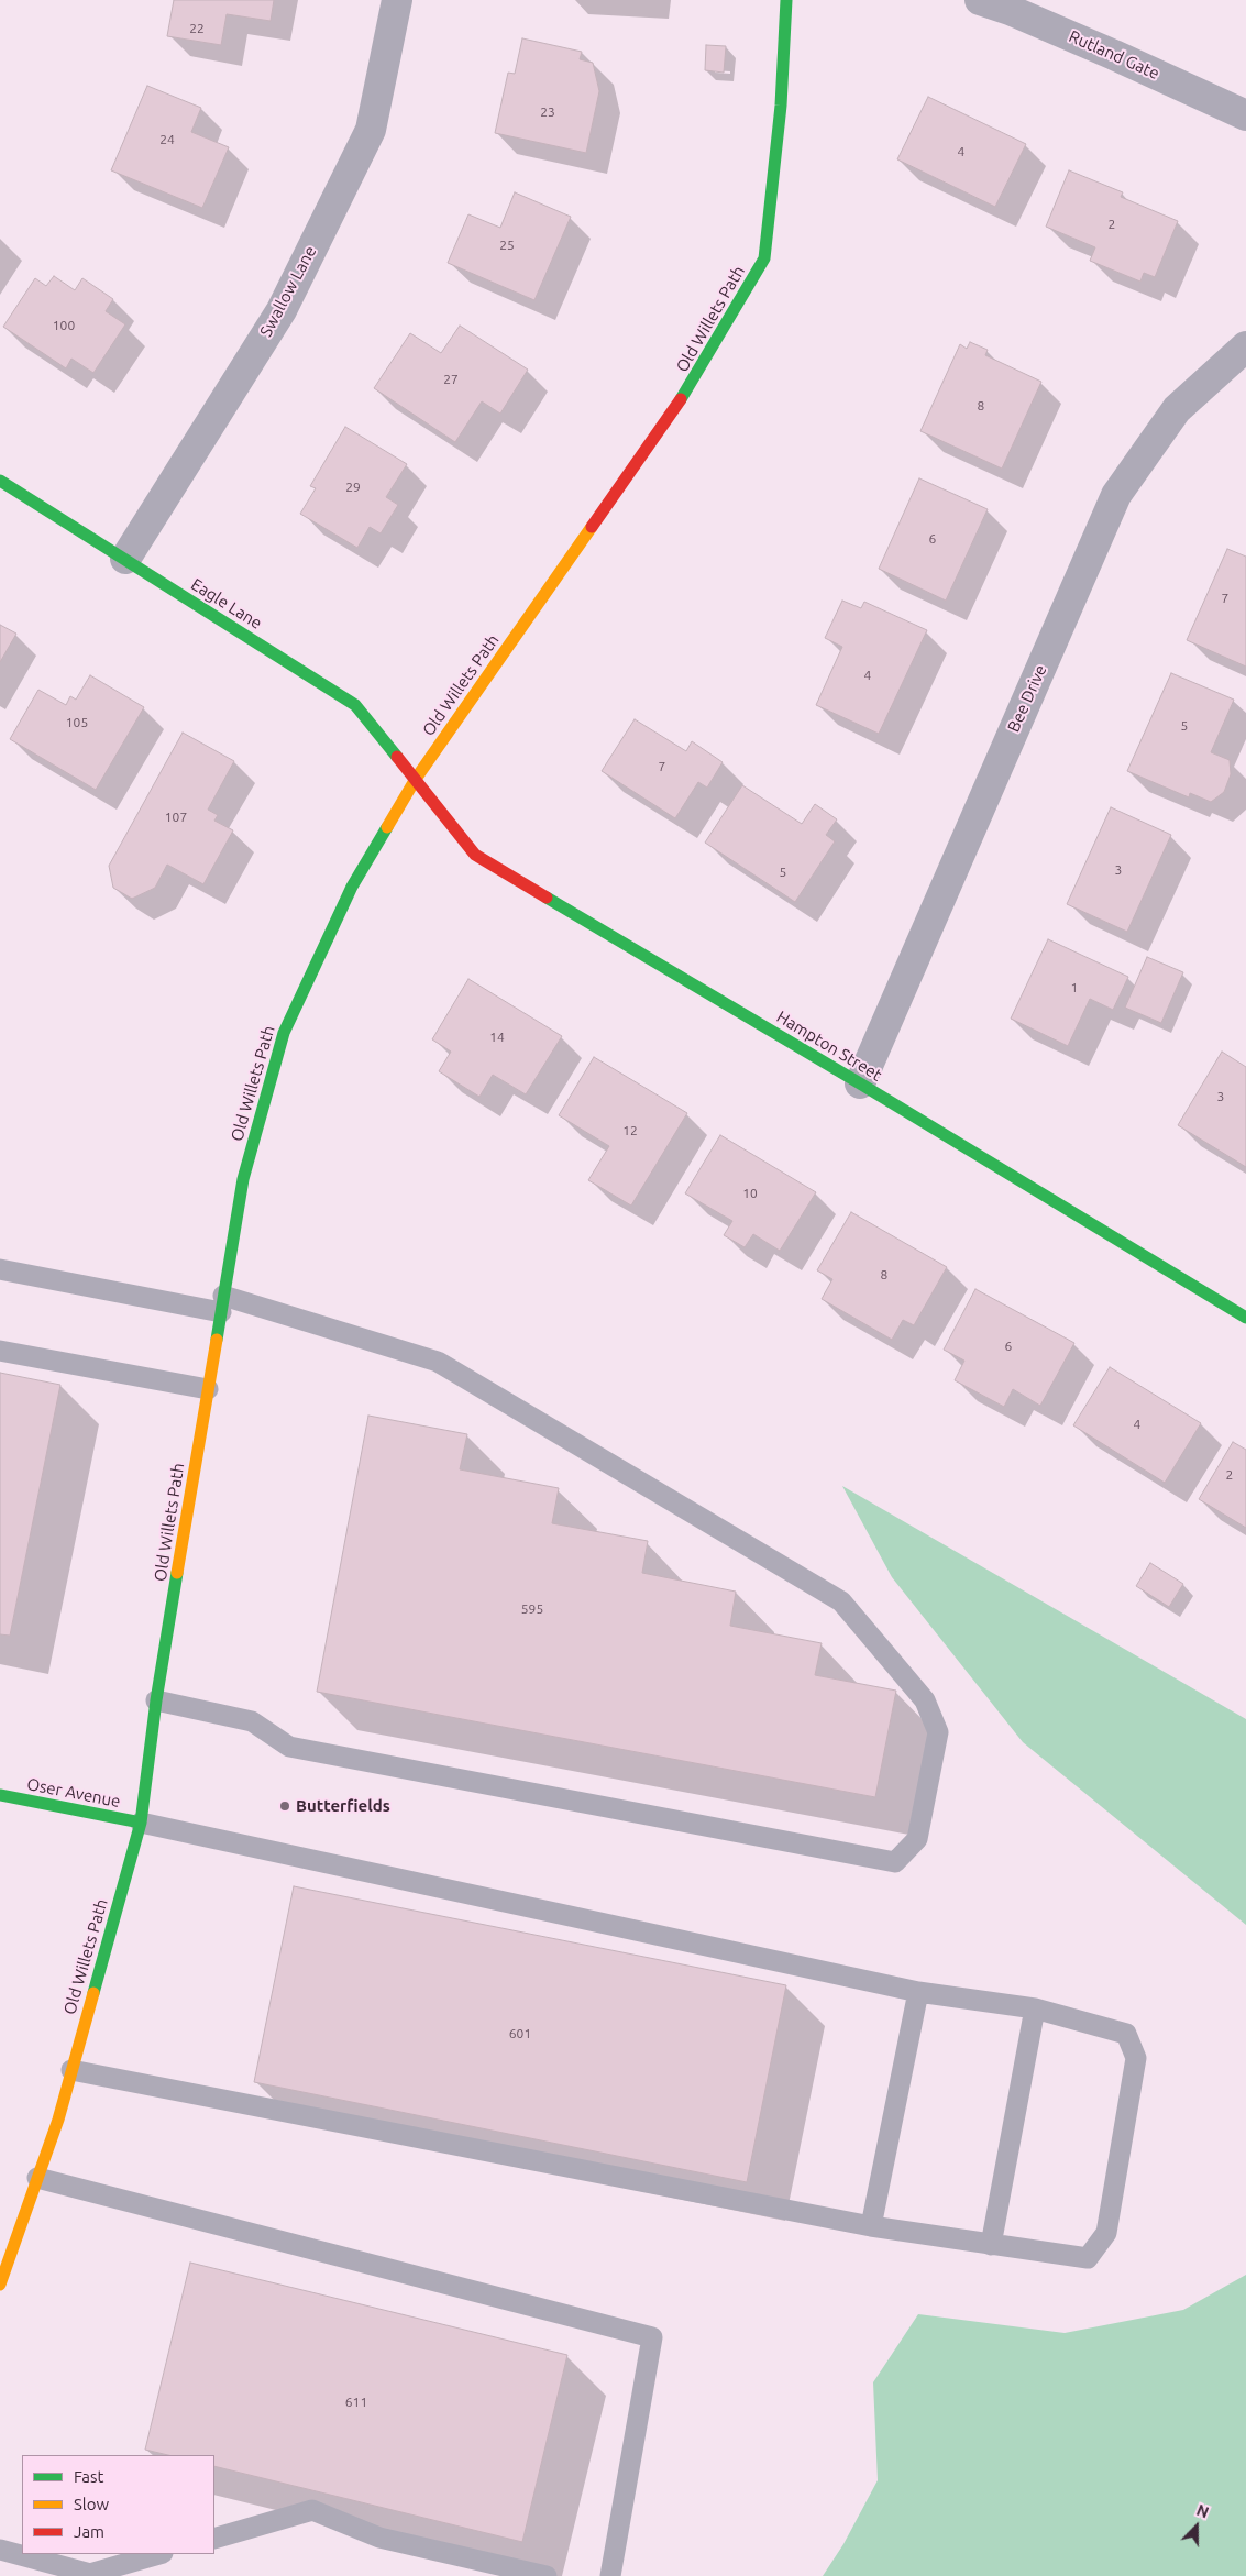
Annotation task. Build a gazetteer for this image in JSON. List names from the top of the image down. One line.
{"streets":{"main road":["Old Willets Path","Eagle Lane","Hampton Street","Oser Avenue"],"street":["Rutland Gate","Swallow Lane","Bee Drive"]},"crossings":[["Swallow Lane","Eagle Lane"],["Old Willets Path","Eagle Lane"],["Old Willets Path","Hampton Street"],["Old Willets Path","Oser Avenue"],["Eagle Lane","Hampton Street"],["Bee Drive","Hampton Street"]],"places":["Butterfields"],"house_numbers":["22","23","24","4","2","25","100","27","8","29","6","7","4","105","5","7","107","3","5","1","14","3","12","10","8","6","4","2","595","601","611"],"legend":["Fast","Slow","Jam"],"north":"top"}
